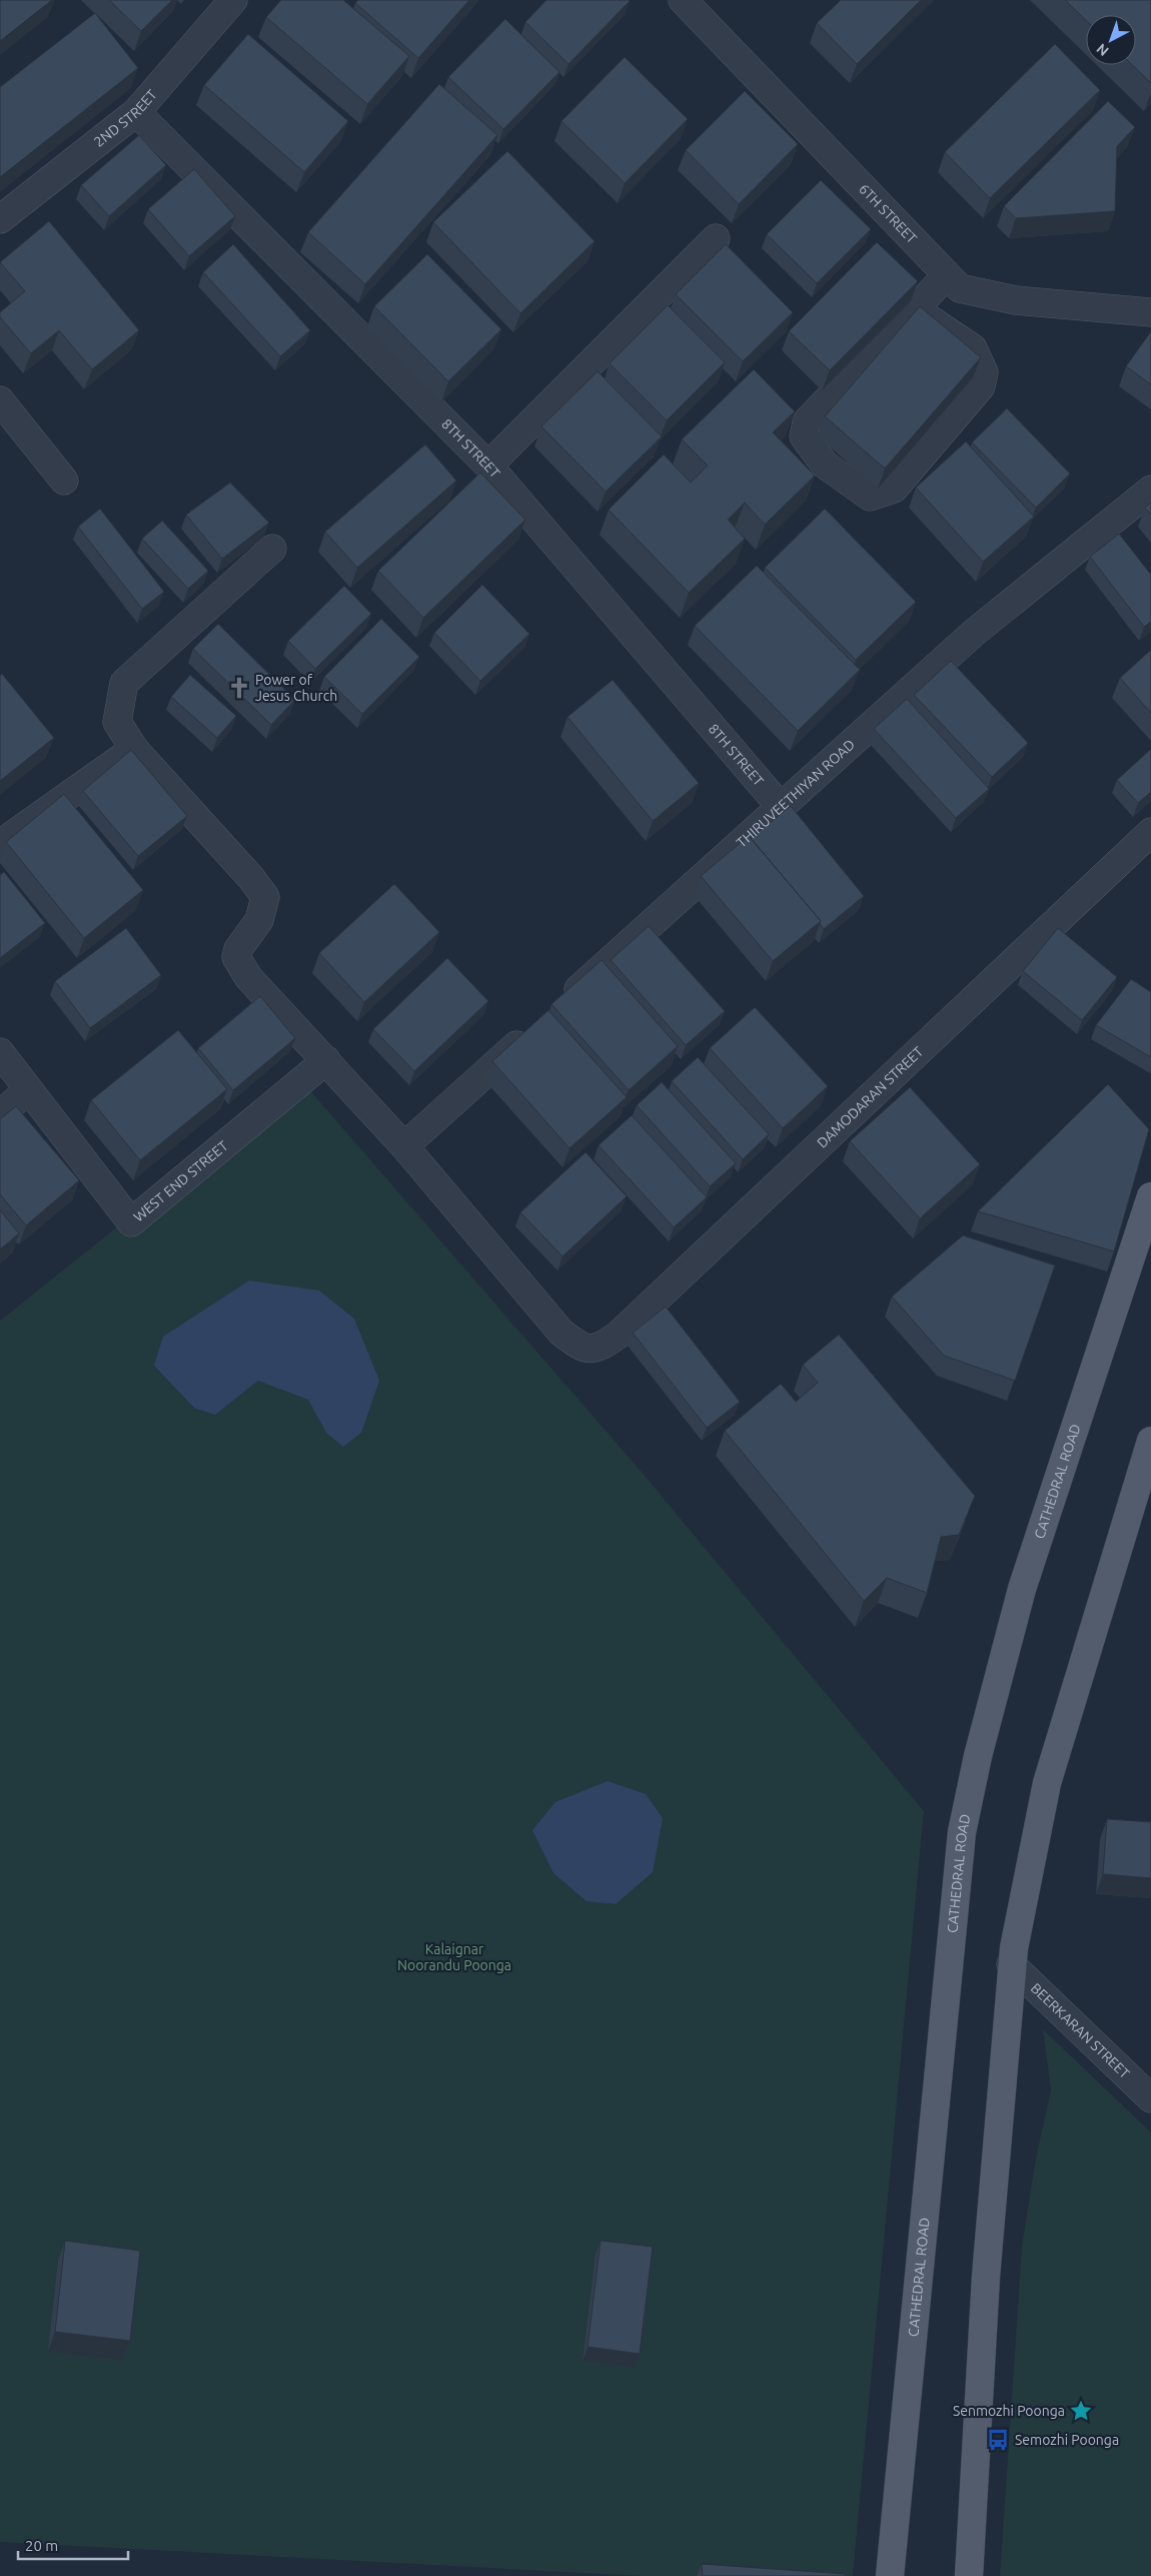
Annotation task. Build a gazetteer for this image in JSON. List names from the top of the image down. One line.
{"streets":{"main road":["CATHEDRAL ROAD"],"street":["2ND STREET","6TH STREET","8TH STREET","THIRUVEETHIYAN ROAD","DAMODARAN STREET","WEST END STREET","BEERKARAN STREET"]},"crossings":[["2ND STREET","8TH STREET"],["8TH STREET","THIRUVEETHIYAN ROAD"]],"parks":["Kalaignar Noorandu Poonga"],"places":{"church":["Power of Jesus Church"],"place":["Senmozhi Poonga"],"bus stop":["Semozhi Poonga"]},"scale_bar":"20 m","north":"bottom left"}
